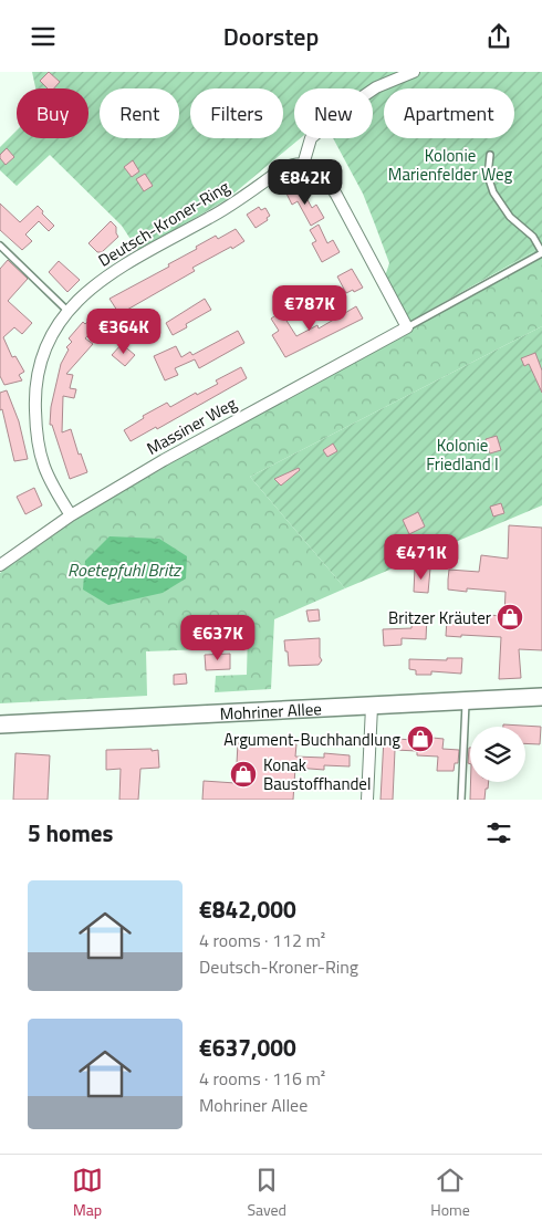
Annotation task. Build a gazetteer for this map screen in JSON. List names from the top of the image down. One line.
{"streets":{"main road":["Mohriner Allee"],"street":["Deutsch-Kroner-Ring","Massiner Weg"]},"crossings":[["Deutsch-Kroner-Ring","Massiner Weg"]],"water":["Roetepfuhl Britz"],"parks":["Kolonie Marienfelder Weg","Kolonie Friedland I"],"places":{"shop":["Britzer Kräuter","Argument-Buchhandlung","Konak Baustoffhandel"]},"page":{"header":"Doorstep","chip":["Buy","Rent","Filters","New","Apartment"],"price":["€842K","€787K","€364K","€471K","€637K"],"heading":"5 homes","list":[{"name":"€842,000","note":"4 rooms · 112 m² · Deutsch-Kroner-Ring"},{"name":"€637,000","note":"4 rooms · 116 m² · Mohriner Allee"}],"tabs":["Map","Saved","Home"]}}
